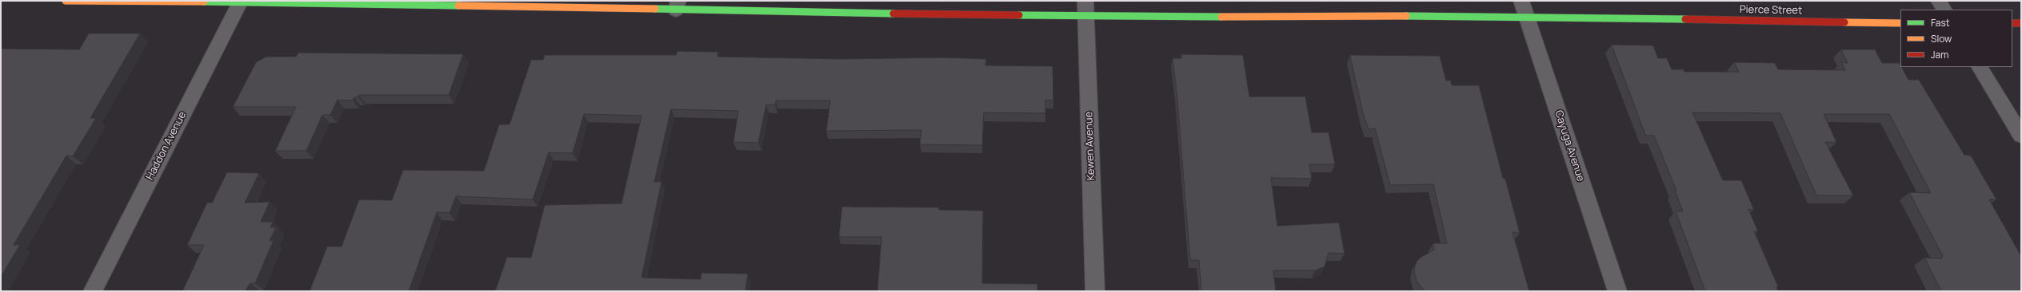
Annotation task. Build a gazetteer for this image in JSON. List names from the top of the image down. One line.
{"streets":{"street":["Pierce Street","Haddon Avenue","Kewen Avenue","Cayuga Avenue"]},"crossings":[["Pierce Street","Haddon Avenue"],["Pierce Street","Kewen Avenue"],["Pierce Street","Cayuga Avenue"]],"legend":["Fast","Slow","Jam"]}
